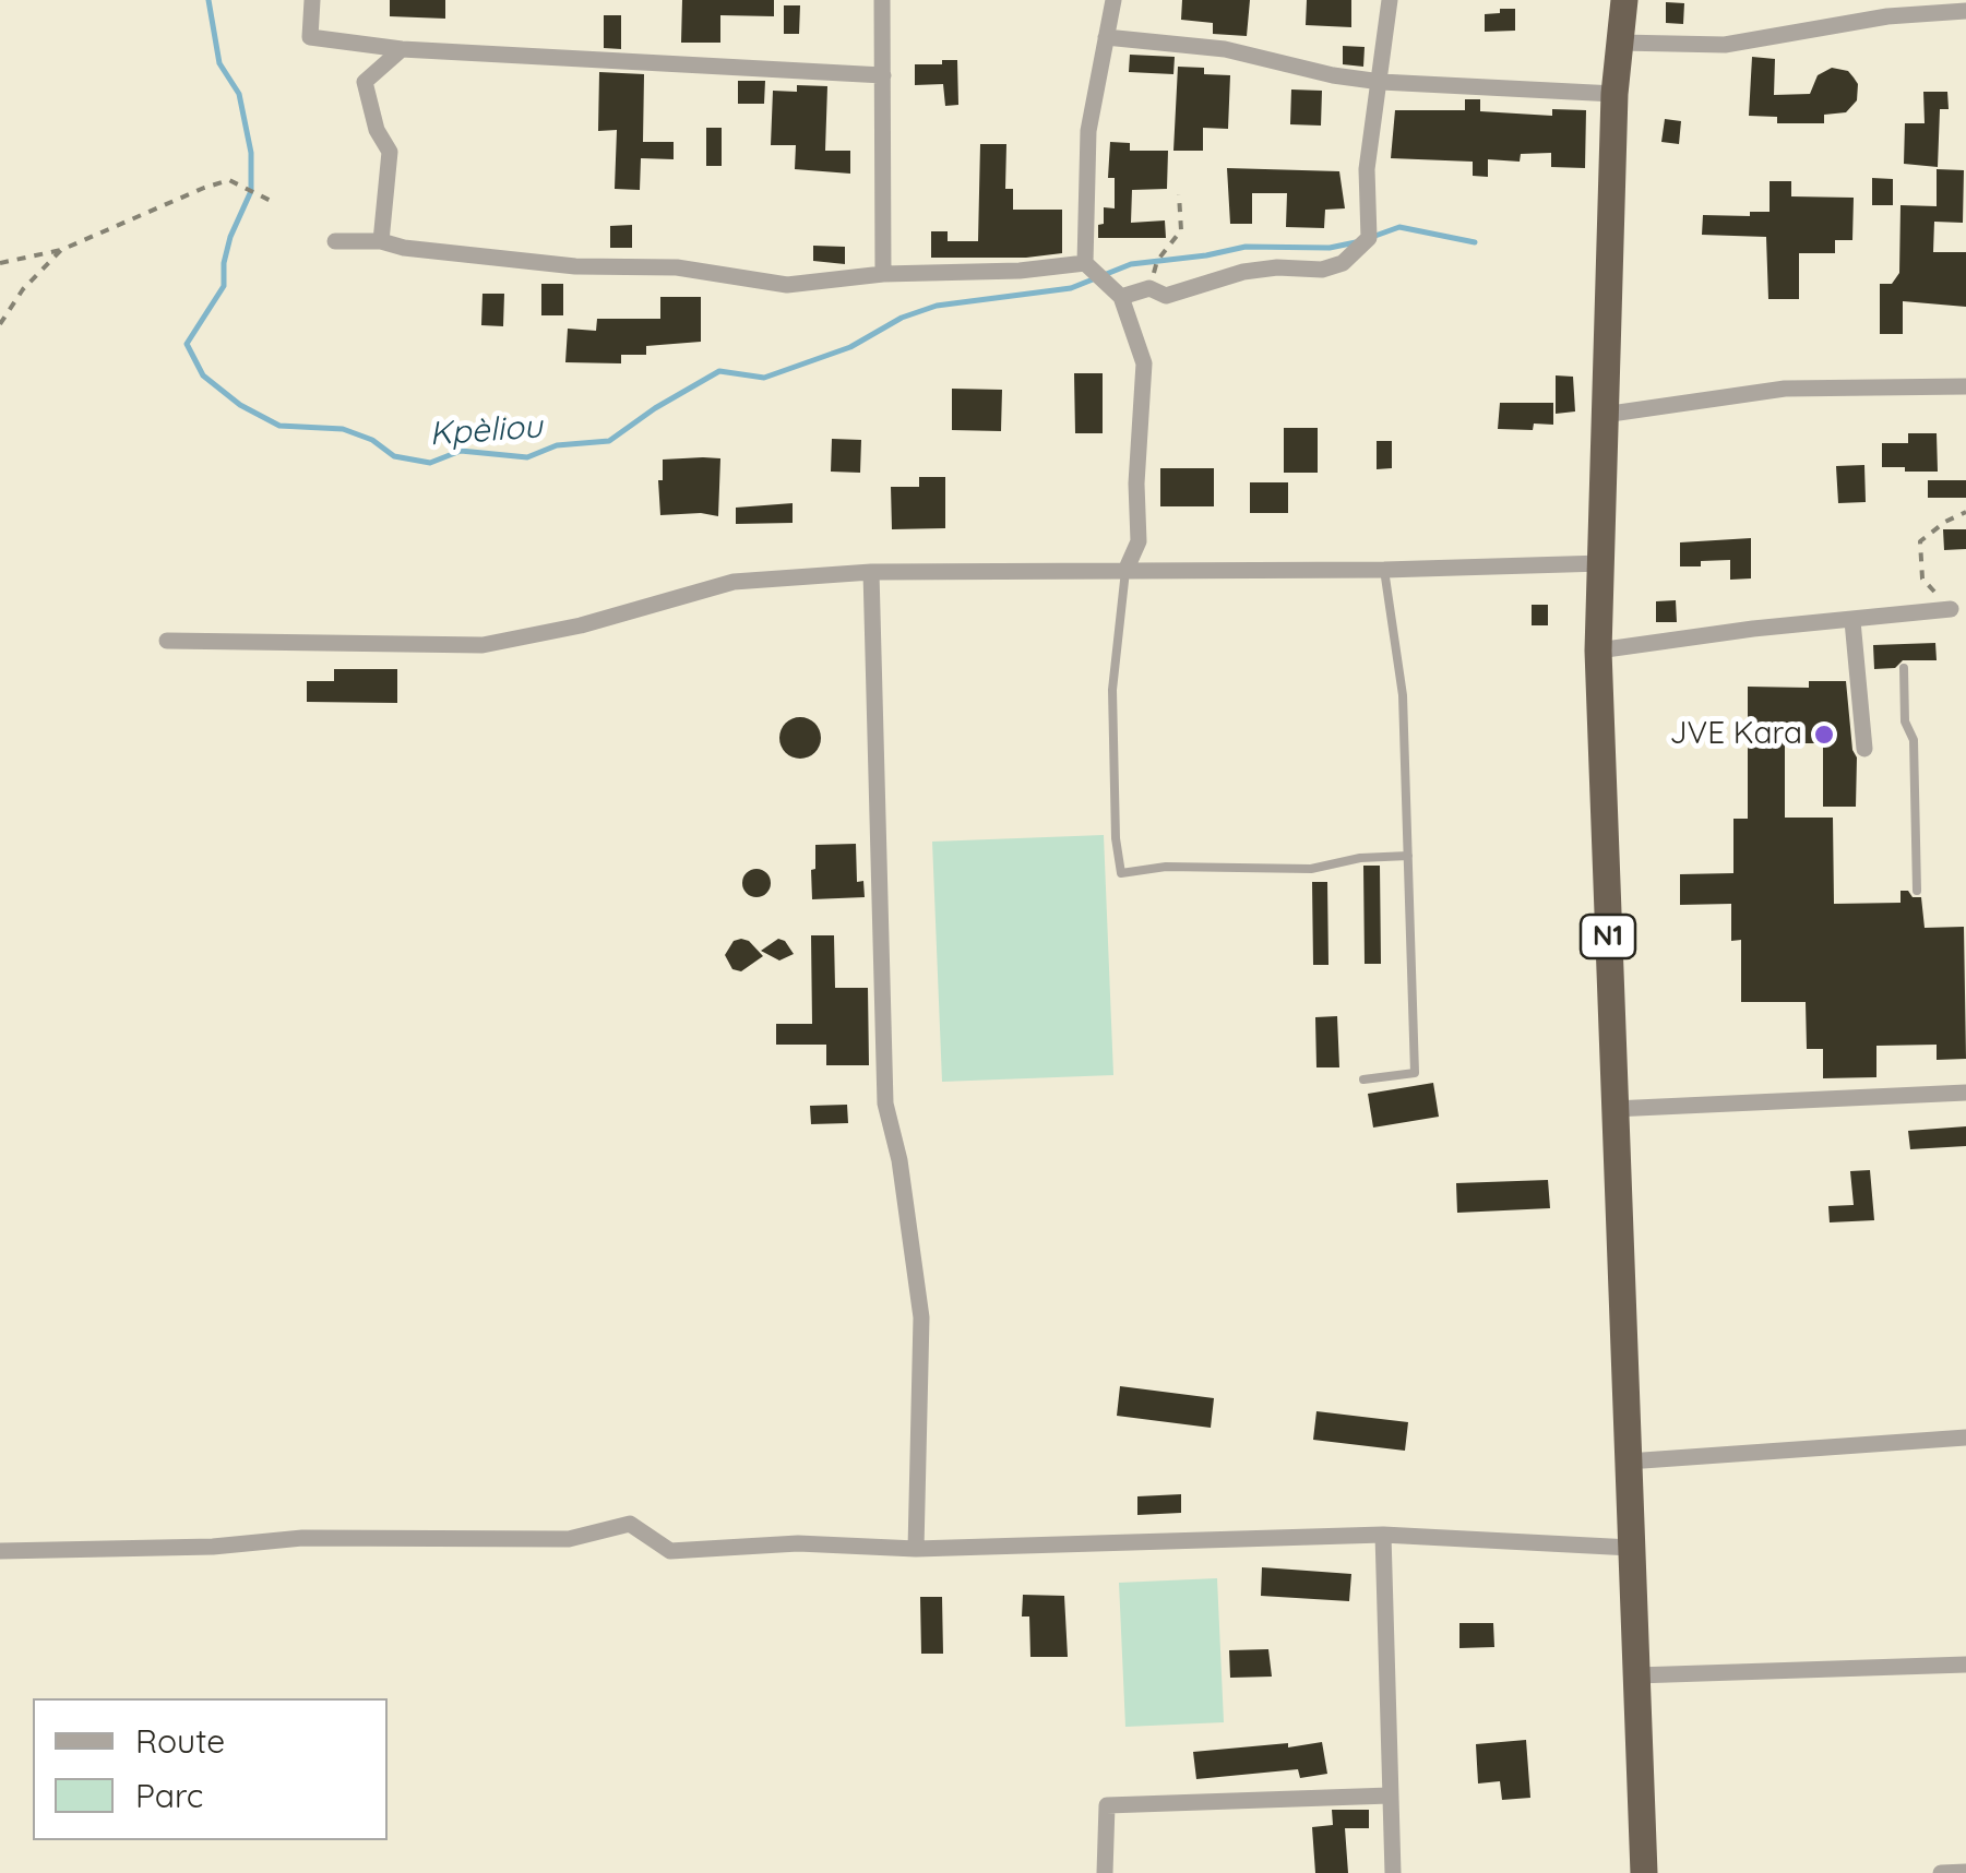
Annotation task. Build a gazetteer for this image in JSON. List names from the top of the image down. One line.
{"streets":{"highway":["N1"]},"water":["Kpèliou"],"places":["JVE Kara"],"legend":["Route","Parc"]}
